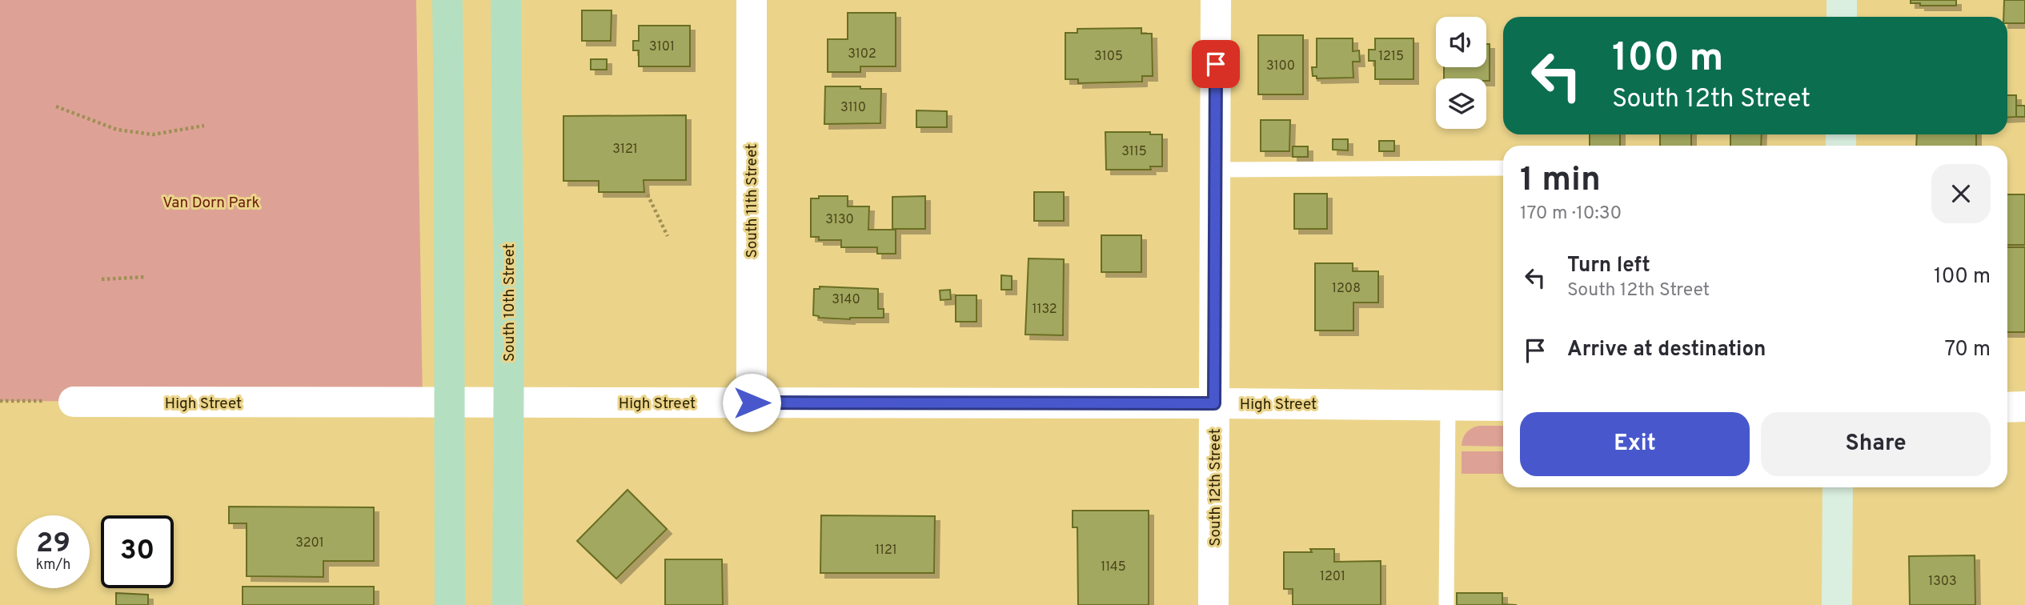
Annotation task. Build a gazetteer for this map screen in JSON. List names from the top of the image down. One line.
{"streets":{"main road":["South 10th Street"],"street":["South 11th Street","High Street","South 12th Street"]},"crossings":[["South 11th Street","High Street"],["South 10th Street","High Street"],["High Street","South 12th Street"]],"parks":["Van Dorn Park"],"house_numbers":["3101","3102","3105","1215","3100","3110","3121","3115","3130","1208","3140","1132","3201","1121","1145","1201","1303"],"page":{"turn":["100 m","South 12th Street"],"heading":["1 min","170 m · 10:30"],"list":[{"name":"Turn left","note":"South 12th Street","value":"100 m"},{"name":"Arrive at destination","value":"70 m"}],"buttons":["Exit","Share"],"speed":"29 km/h","limit":"30"}}
